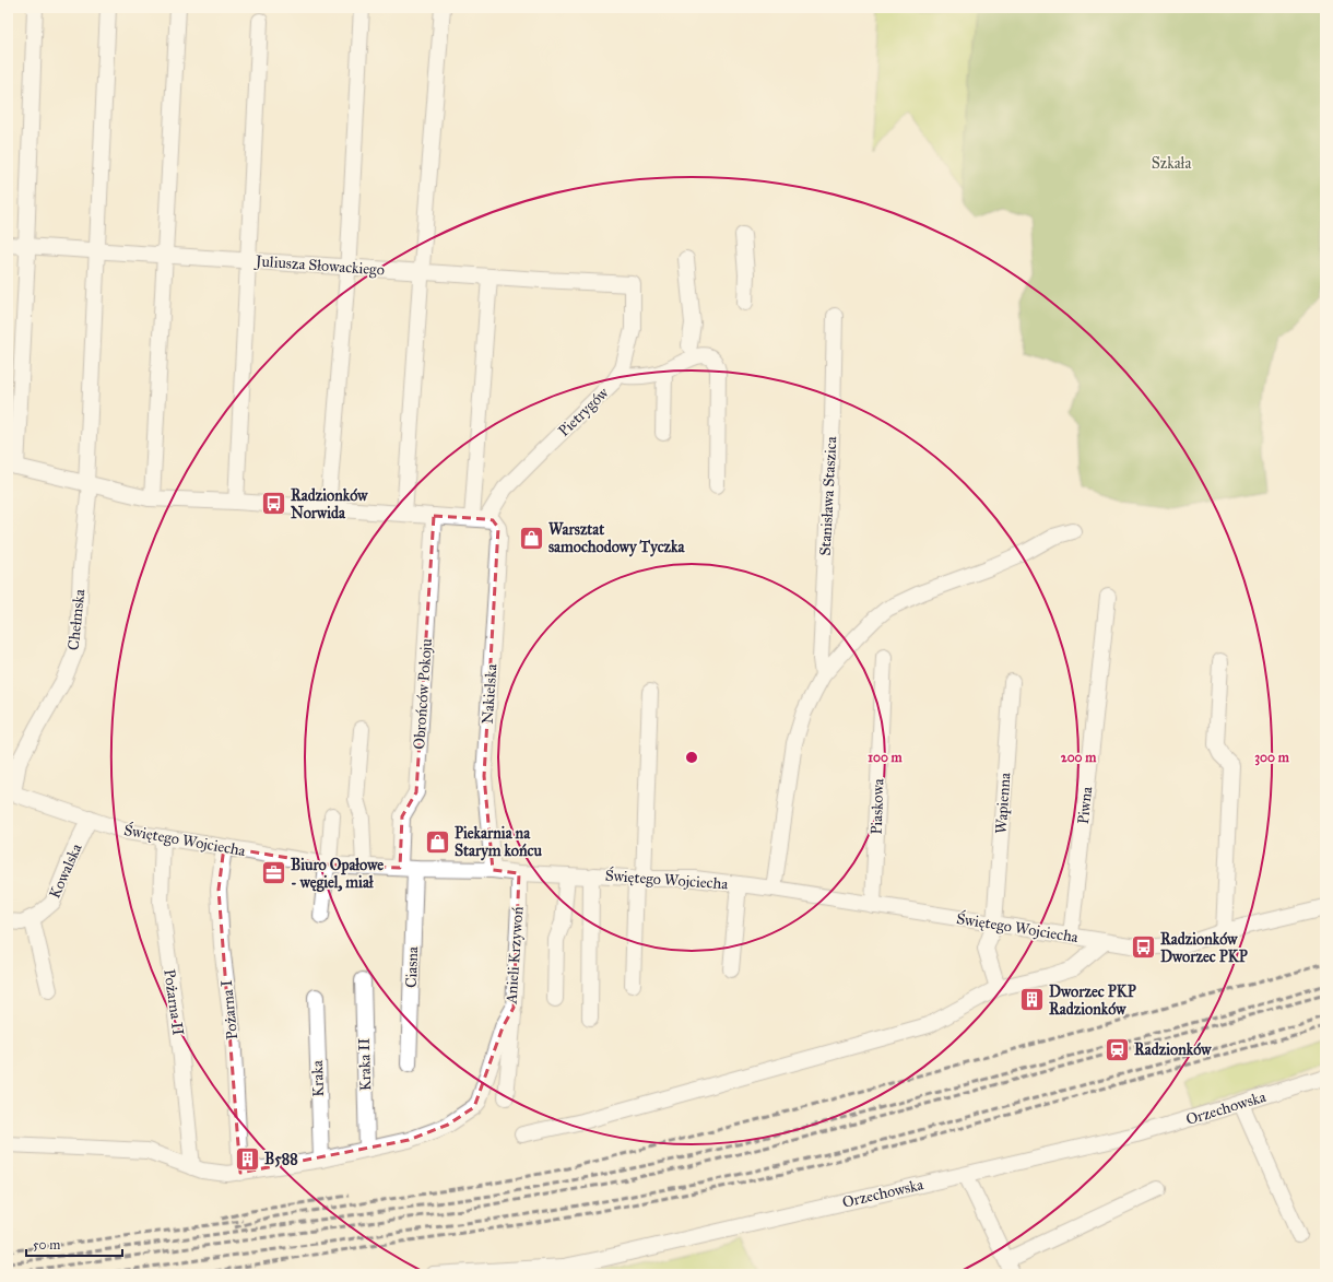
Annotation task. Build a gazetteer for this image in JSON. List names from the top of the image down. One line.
{"streets":{"street":["Juliusza Słowackiego","Pietrygów","Stanisława Staszica","Chełmska","Obrońców Pokoju","Nakielska","Wapienna","Piwna","Piaskowa","Świętego Wojciecha","Kowalska","Anieli Krzywoń","Ciasna","Pożarna II","Pożarna I","Kraka II","Kraka","Orzechowska"]},"crossings":[["Juliusza Słowackiego","Pietrygów"],["Juliusza Słowackiego","Chełmska"],["Pietrygów","Nakielska"],["Chełmska","Świętego Wojciecha"],["Obrońców Pokoju","Świętego Wojciecha"],["Obrońców Pokoju","Ciasna"],["Nakielska","Świętego Wojciecha"],["Wapienna","Świętego Wojciecha"],["Piwna","Świętego Wojciecha"],["Piaskowa","Świętego Wojciecha"],["Świętego Wojciecha","Kowalska"],["Świętego Wojciecha","Anieli Krzywoń"],["Świętego Wojciecha","Ciasna"],["Świętego Wojciecha","Pożarna II"],["Świętego Wojciecha","Pożarna I"],["Anieli Krzywoń","Pożarna II"],["Anieli Krzywoń","Pożarna I"],["Anieli Krzywoń","Kraka II"],["Anieli Krzywoń","Kraka"]],"parks":["Szkała"],"places":{"bus stop":["Radzionków Norwida","Radzionków Dworzec PKP"],"shop":["Warsztat samochodowy Tyczka","Piekarnia na Starym końcu"],"office":["Biuro Opałowe - węgiel, miał"],"building":["Dworzec PKP Radzionków","B588"],"station":["Radzionków"]},"scale_bar":"50 m","rings":["100 m","200 m","300 m"]}
